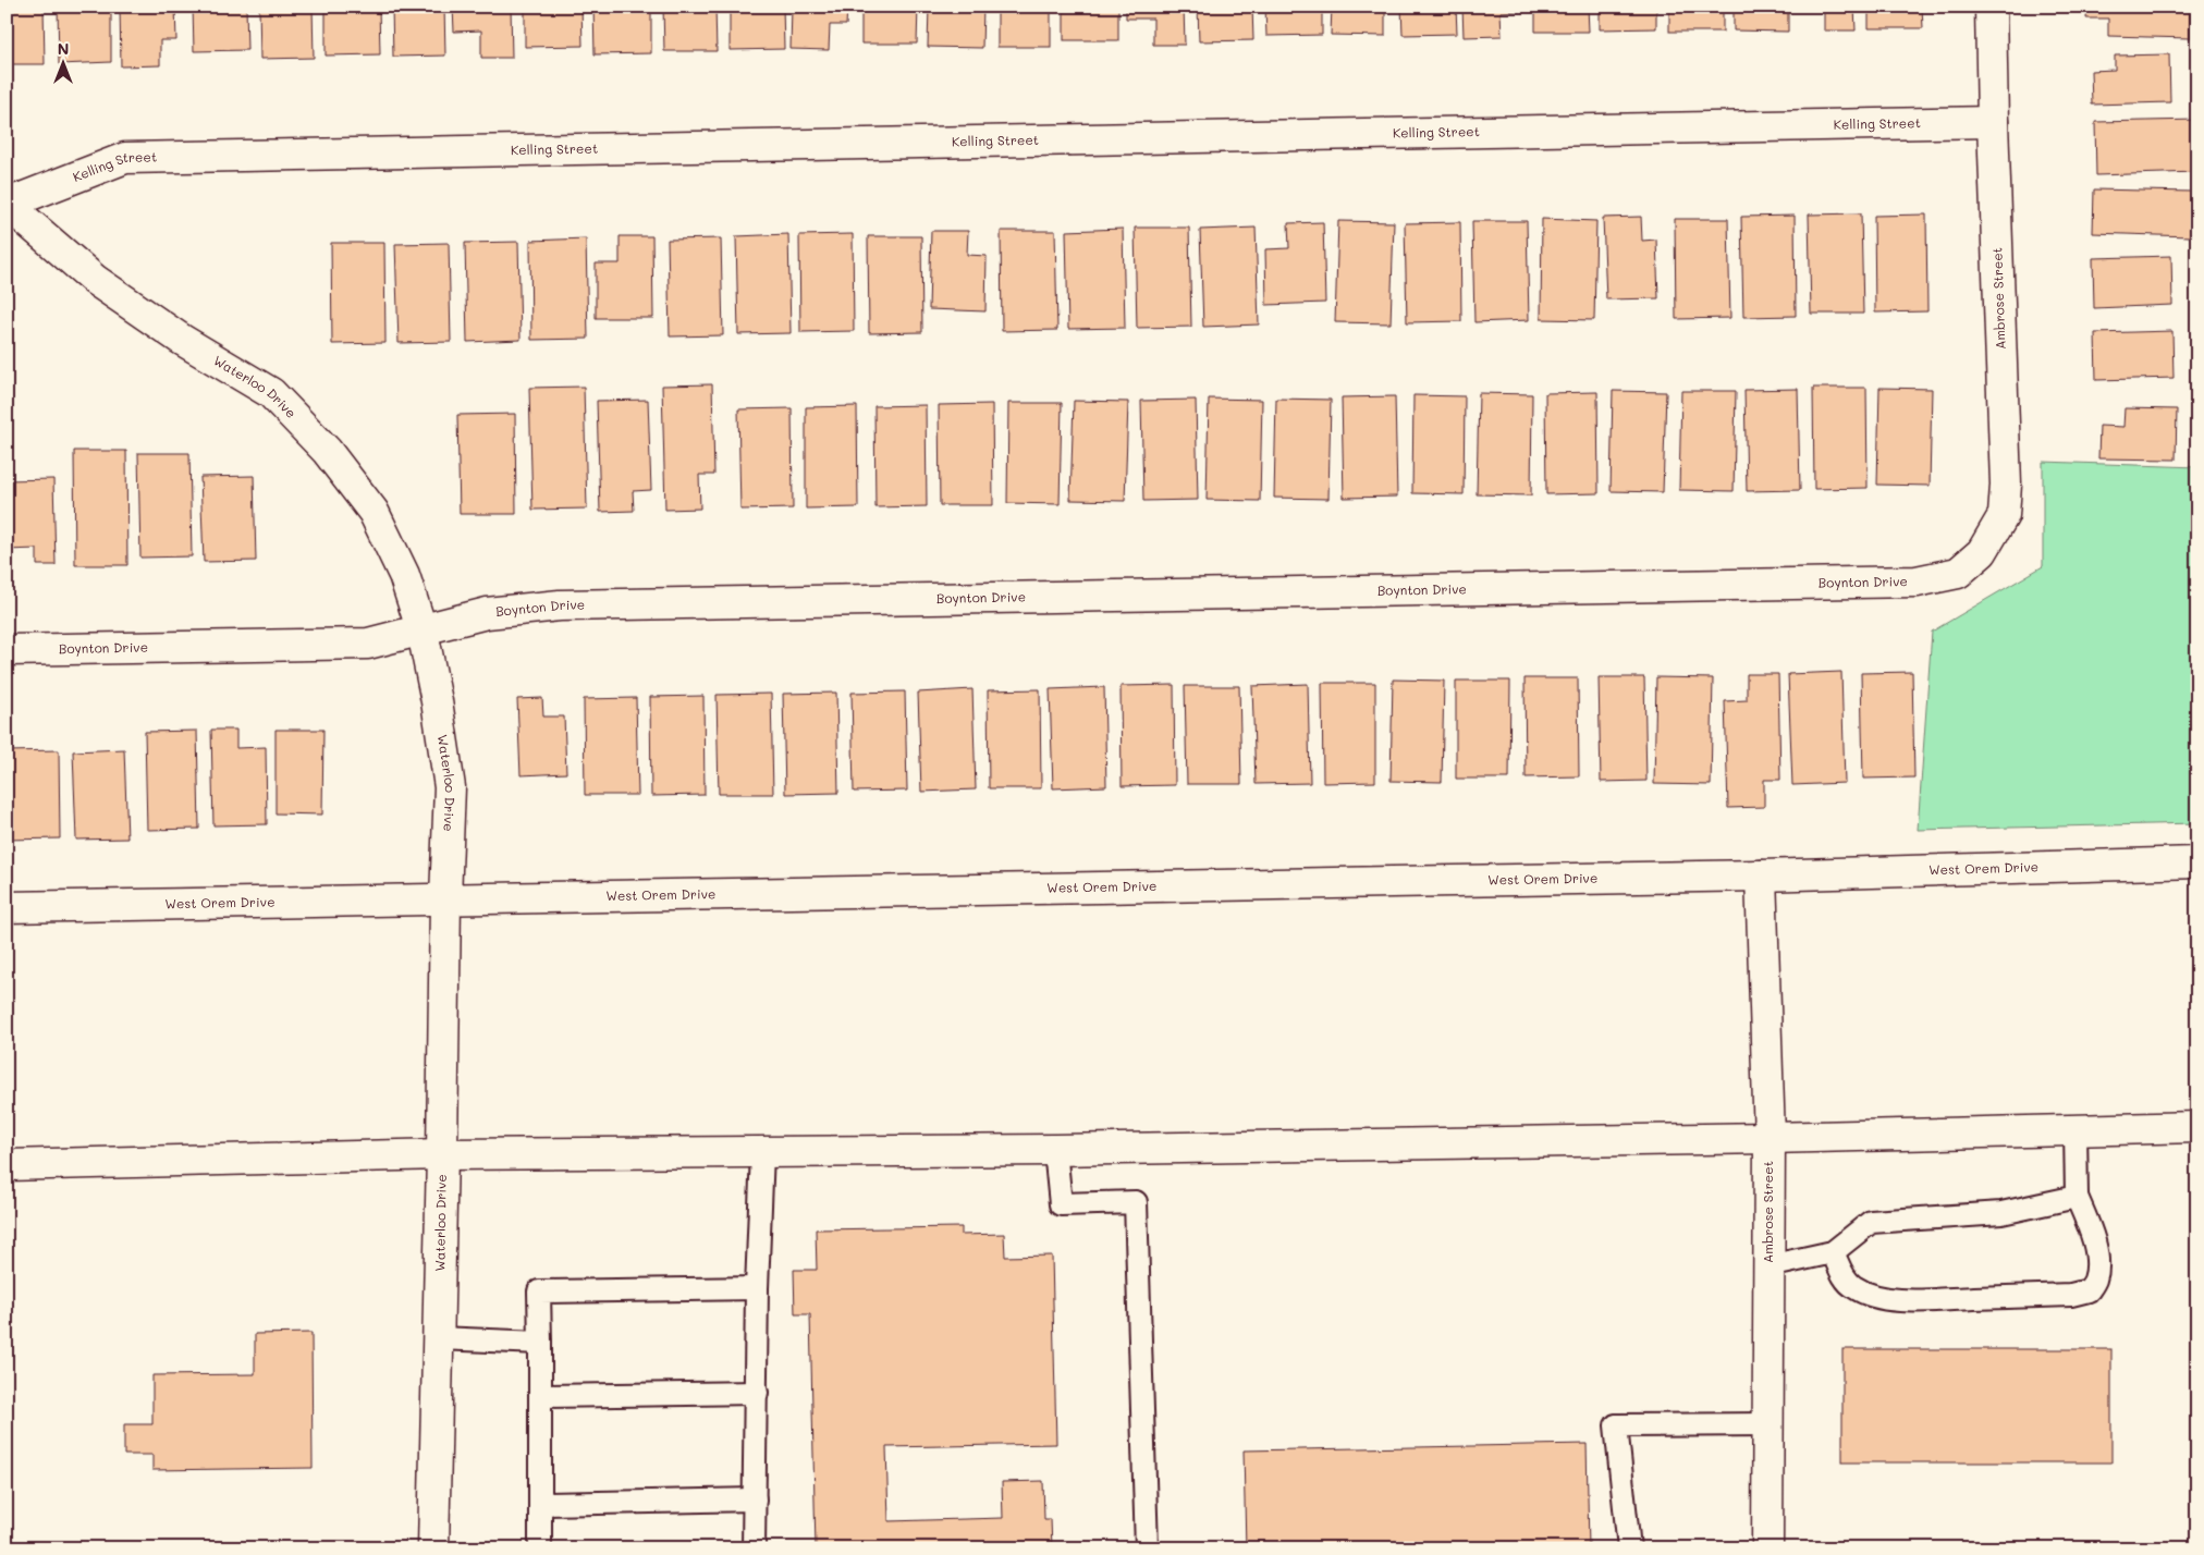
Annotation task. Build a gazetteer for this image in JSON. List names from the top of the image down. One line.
{"streets":{"street":["Kelling Street","Ambrose Street","Waterloo Drive","Boynton Drive","West Orem Drive"]},"crossings":[["Kelling Street","Ambrose Street"],["Kelling Street","Waterloo Drive"],["Ambrose Street","Boynton Drive"],["Ambrose Street","West Orem Drive"],["Waterloo Drive","Boynton Drive"],["Waterloo Drive","West Orem Drive"]],"north":"top"}
